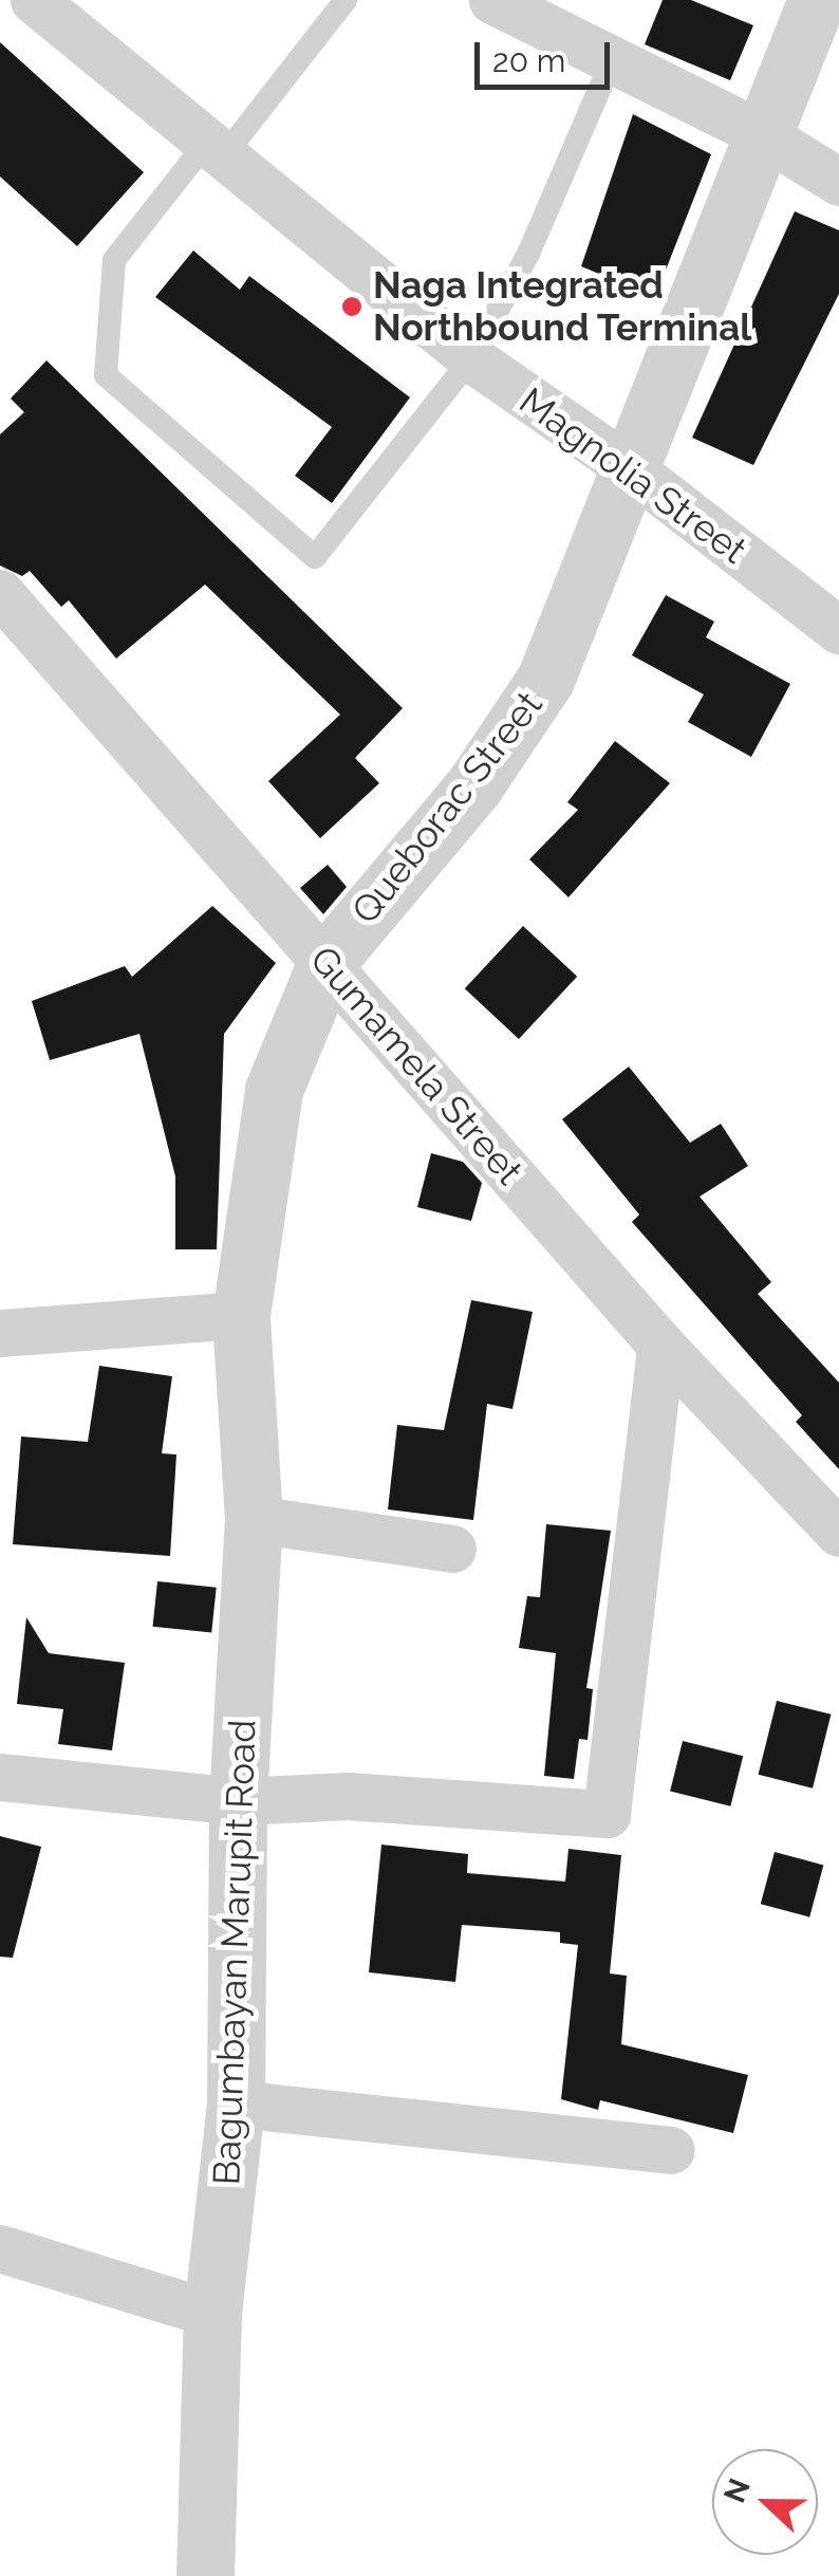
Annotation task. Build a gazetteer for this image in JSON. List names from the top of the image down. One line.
{"streets":{"street":["Magnolia Street","Queborac Street","Gumamela Street","Bagumbayan Marupit Road"]},"crossings":[["Magnolia Street","Queborac Street"],["Queborac Street","Gumamela Street"],["Queborac Street","Bagumbayan Marupit Road"]],"places":["Naga Integrated Northbound Terminal"],"scale_bar":"20 m","north":"left"}
